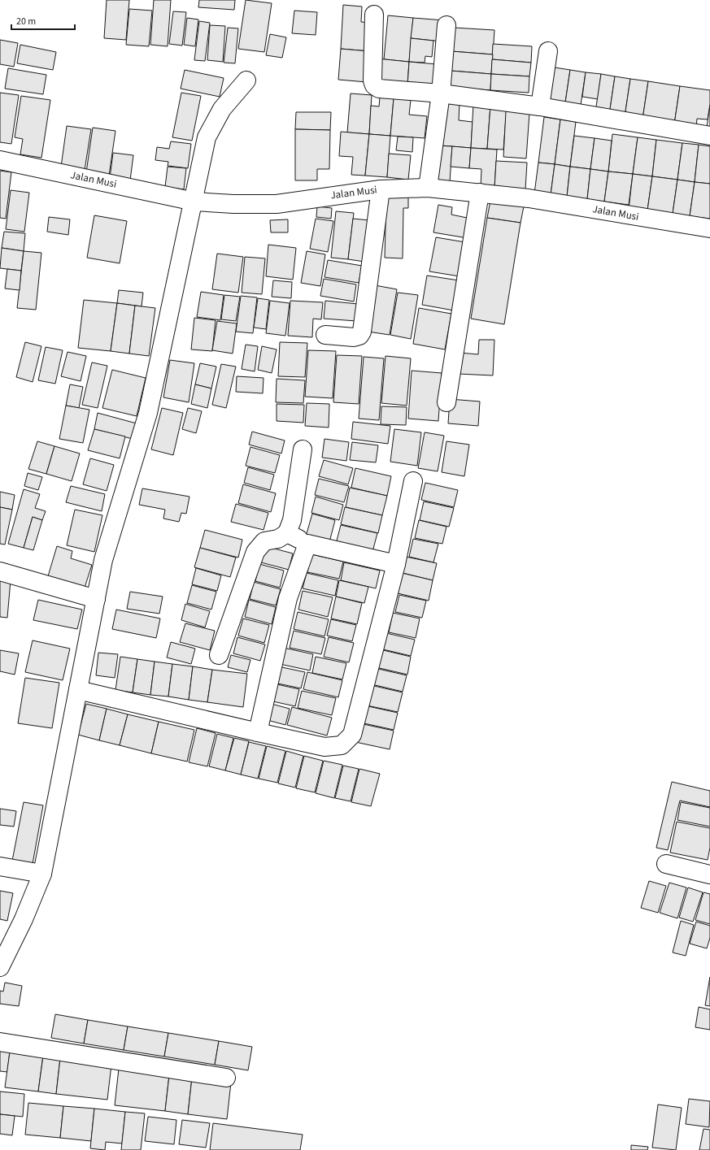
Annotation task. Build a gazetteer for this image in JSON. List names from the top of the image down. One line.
{"streets":{"street":["Jalan Musi"]},"scale_bar":"20 m"}
